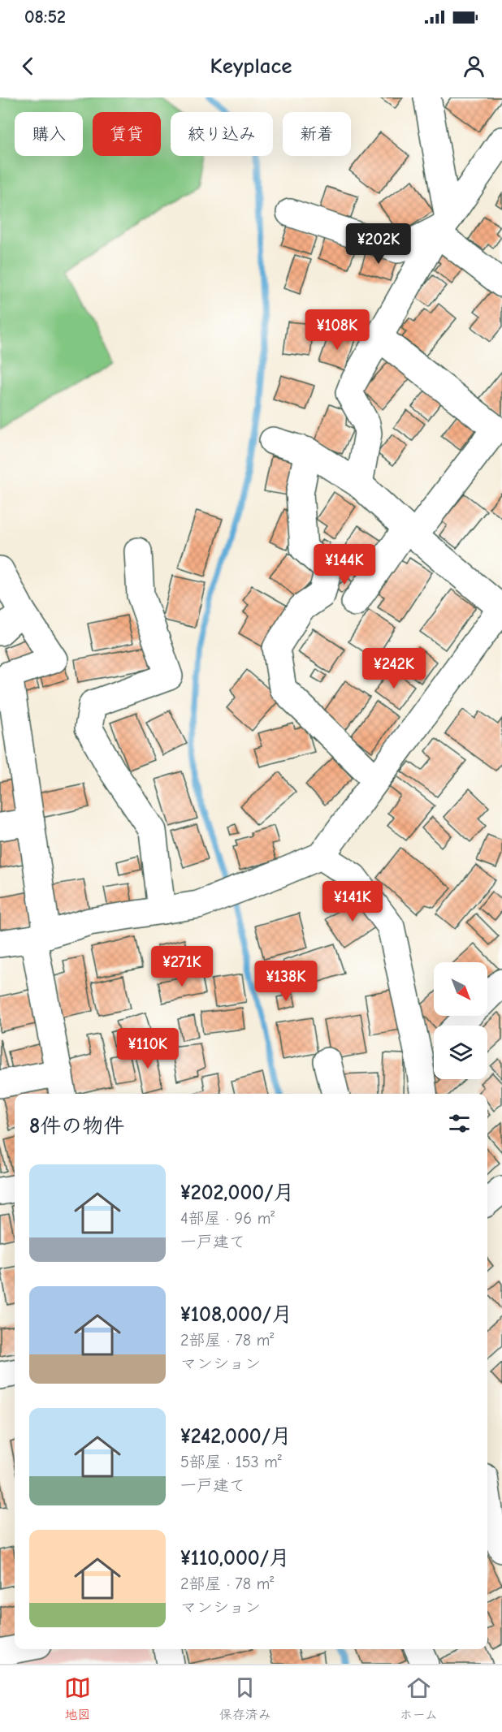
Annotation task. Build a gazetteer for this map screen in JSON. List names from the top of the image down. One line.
{"north":"bottom right","page":{"status":"08:52","header":"Keyplace","chip":["購入","賃貸","絞り込み","新着"],"price":["¥202K","¥108K","¥144K","¥242K","¥141K","¥271K","¥138K","¥110K"],"heading":"8件の物件","list":[{"name":"¥202,000/月","note":"4部屋 · 96 m² · 一戸建て"},{"name":"¥108,000/月","note":"2部屋 · 78 m² · マンション"},{"name":"¥242,000/月","note":"5部屋 · 153 m² · 一戸建て"},{"name":"¥110,000/月","note":"2部屋 · 78 m² · マンション"}],"tabs":["地図","保存済み","ホーム"]}}
